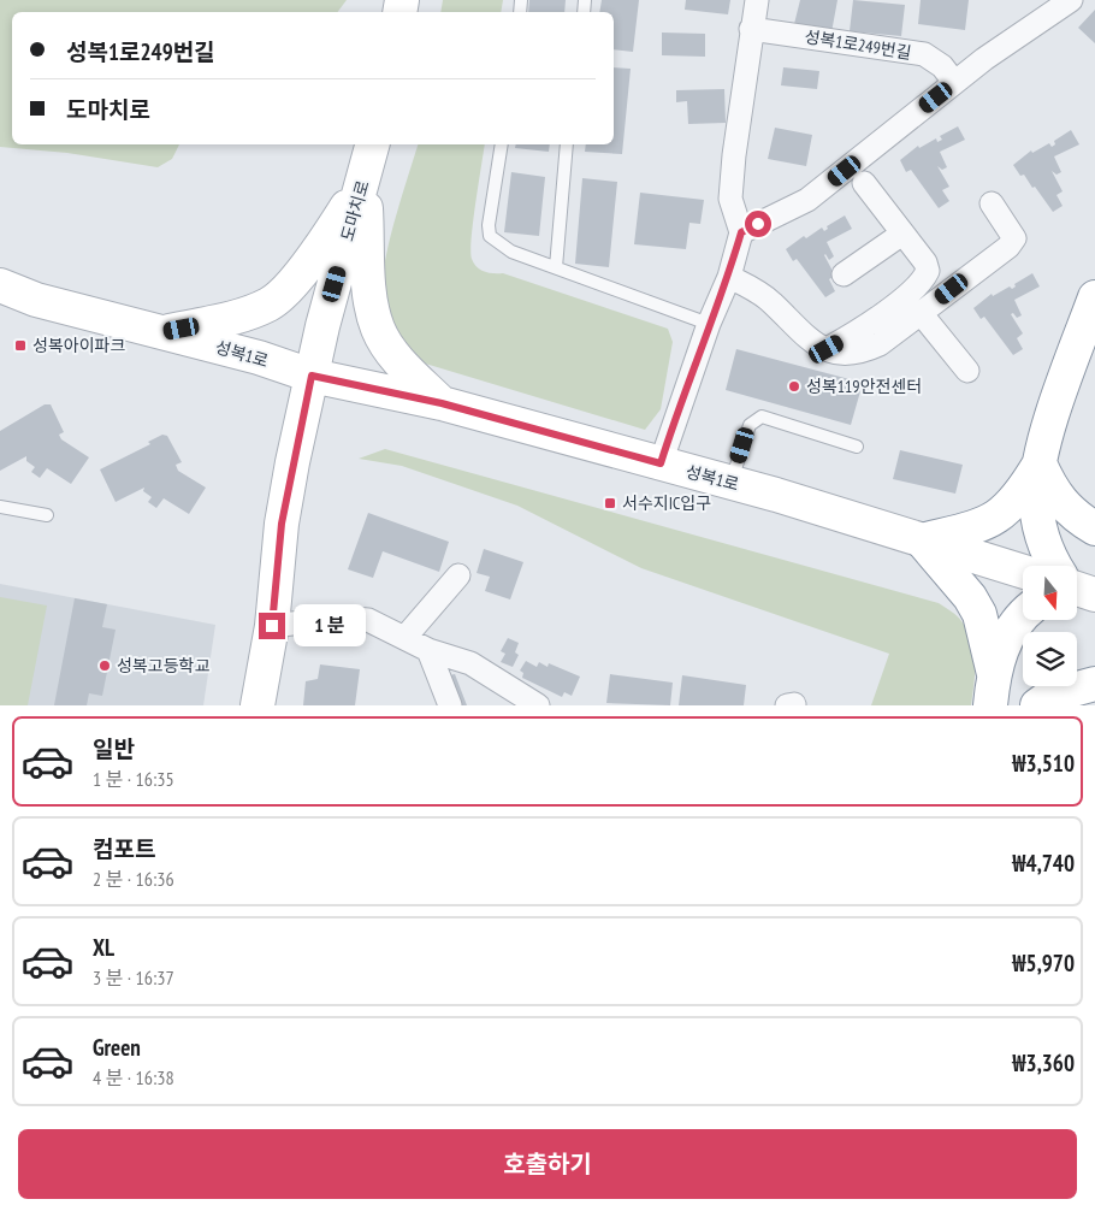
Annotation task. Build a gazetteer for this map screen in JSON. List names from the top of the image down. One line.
{"streets":{"main road":["도마치로","성복1로"],"street":["성복1로249번길"]},"crossings":[["도마치로","성복1로"]],"places":{"transit":["성복아이파크","서수지IC입구"],"other":["성복119안전센터","성복고등학교"]},"north":"bottom","page":{"banner":["성복1로249번길","도마치로"],"bubble":"1 분","list":[{"name":"일반","note":"1 분 · 16:35","value":"₩3,510"},{"name":"컴포트","note":"2 분 · 16:36","value":"₩4,740"},{"name":"XL","note":"3 분 · 16:37","value":"₩5,970"},{"name":"Green","note":"4 분 · 16:38","value":"₩3,360"}],"buttons":"호출하기"}}
